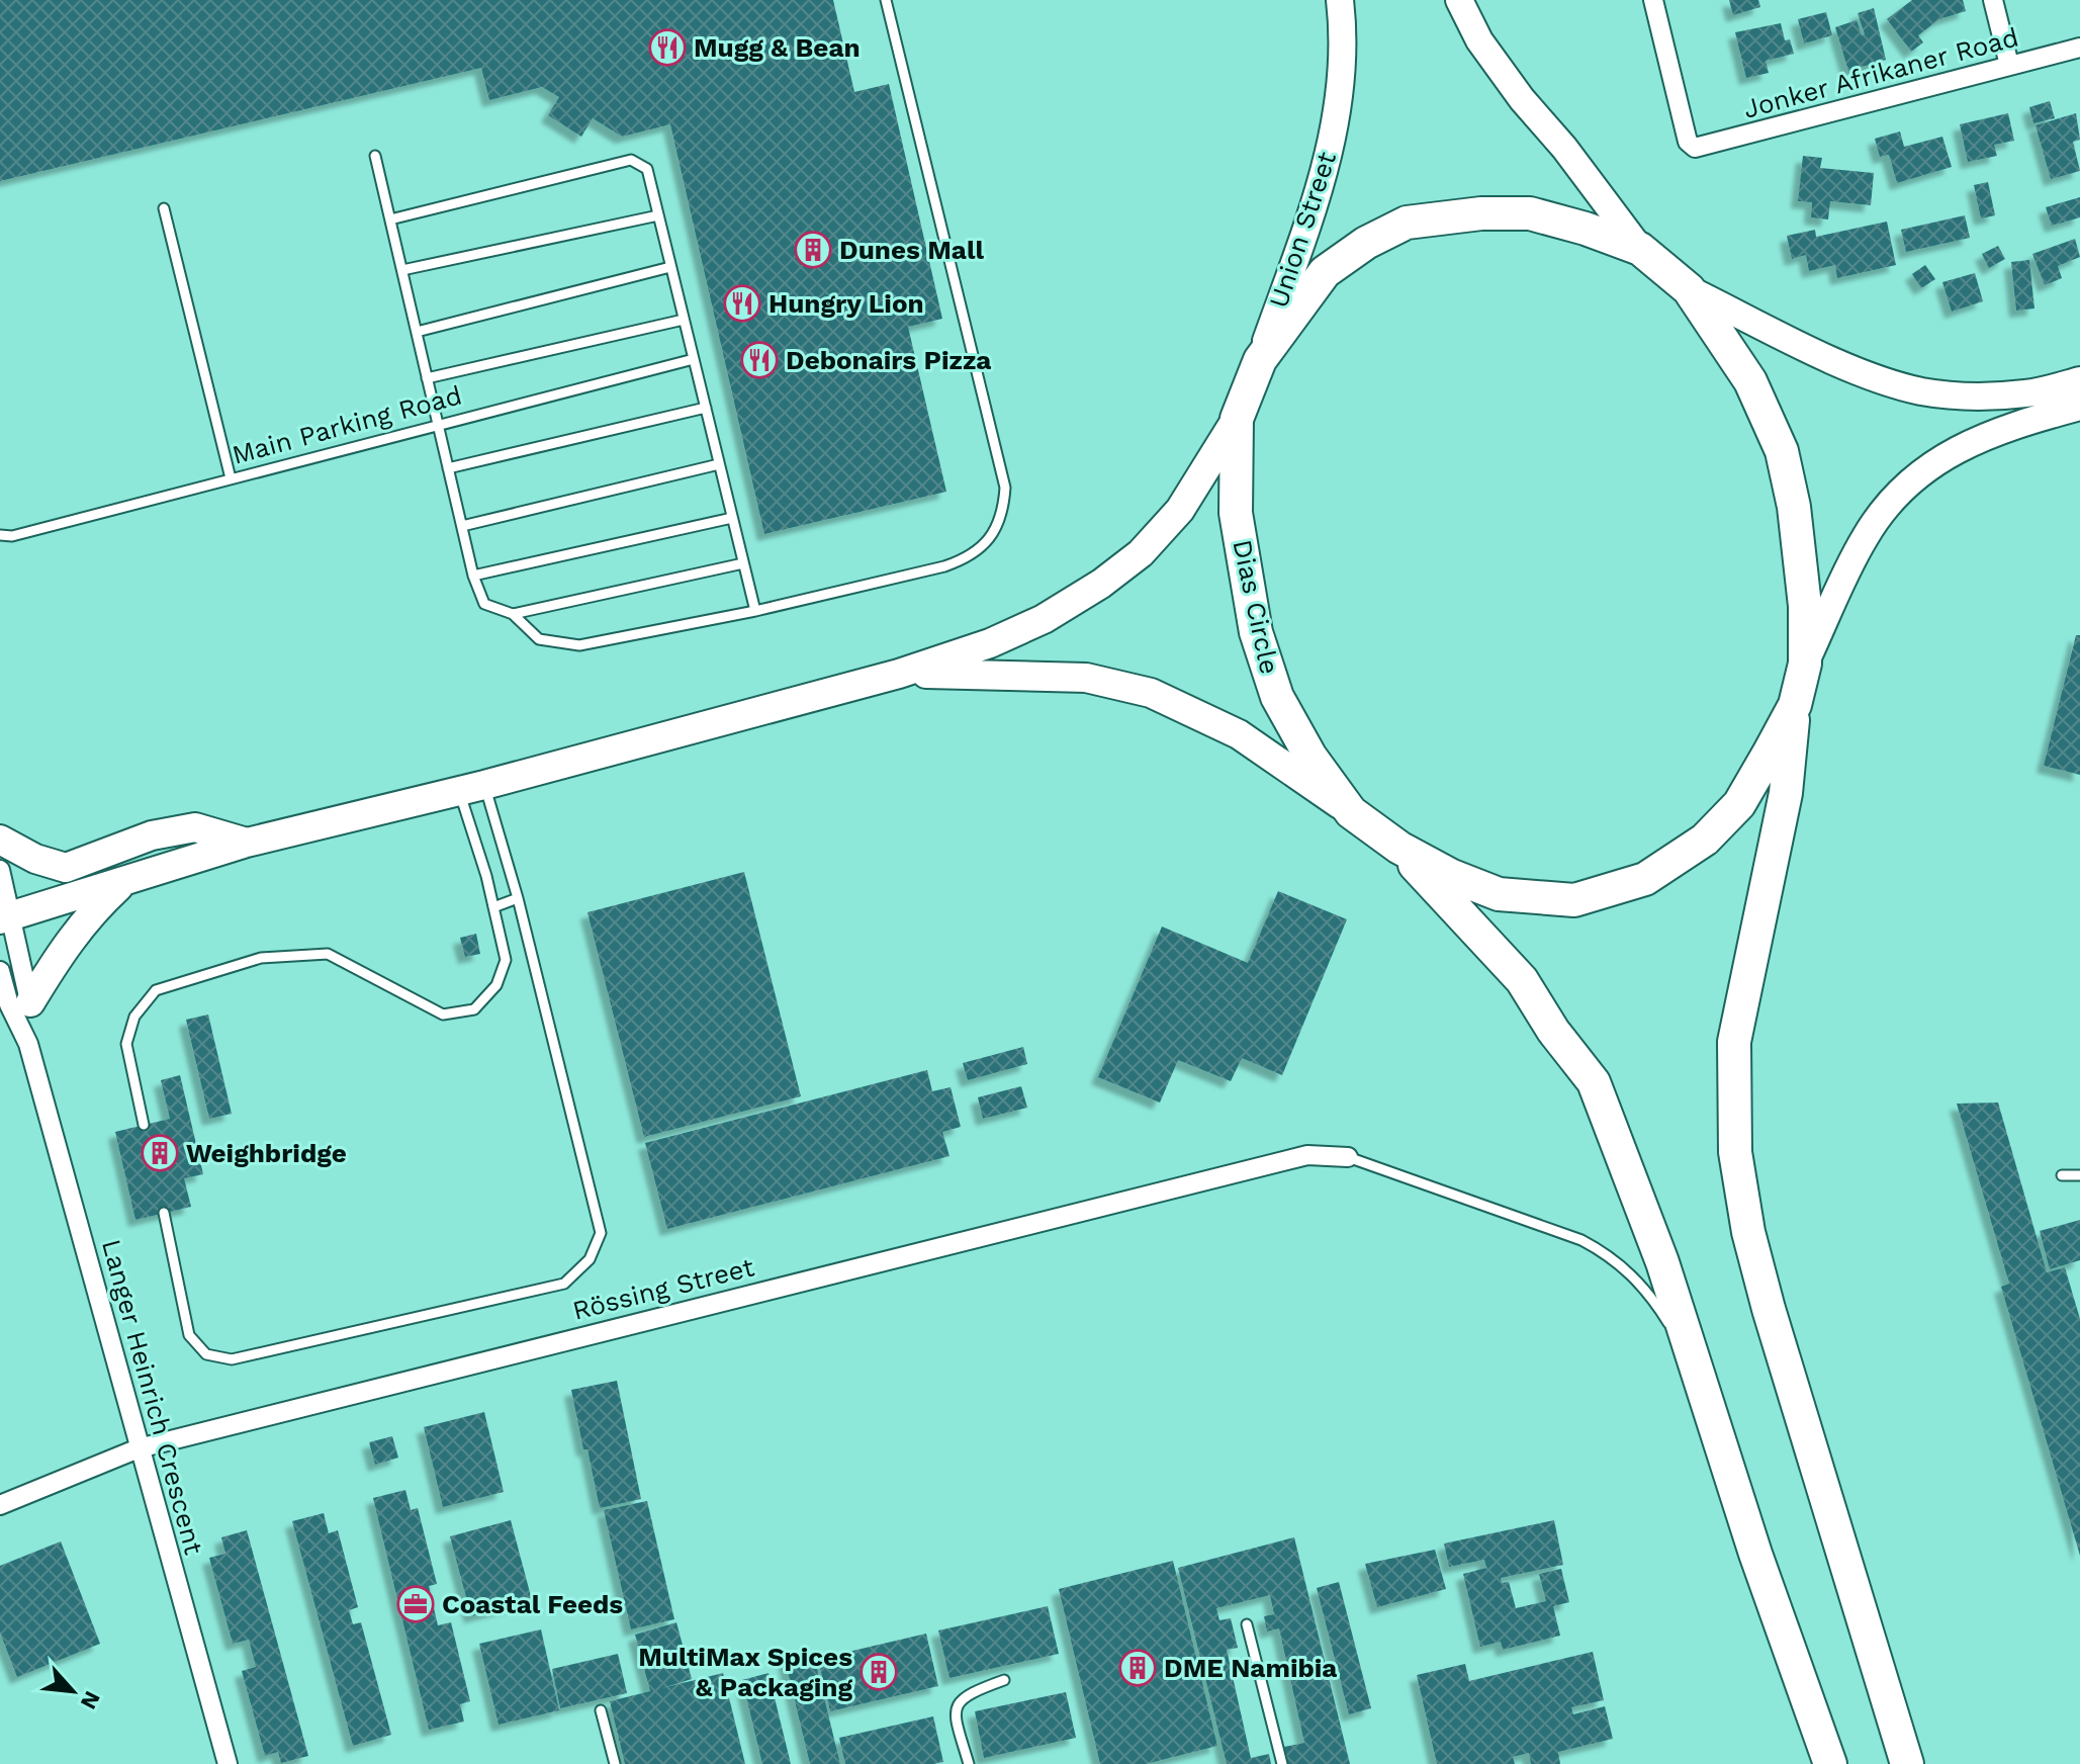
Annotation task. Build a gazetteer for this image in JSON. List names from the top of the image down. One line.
{"streets":{"highway":["Dias Circle"],"main road":["Union Street"],"street":["Jonker Afrikaner Road","Rössing Street","Langer Heinrich Crescent"],"lane":["Main Parking Road"]},"crossings":[["Union Street","Dias Circle"],["Rössing Street","Langer Heinrich Crescent"]],"places":{"restaurant":["Mugg & Bean","Hungry Lion","Debonairs Pizza"],"building":["Dunes Mall","Weighbridge","DME Namibia","MultiMax Spices & Packaging"],"office":["Coastal Feeds"]},"north":"bottom right"}
